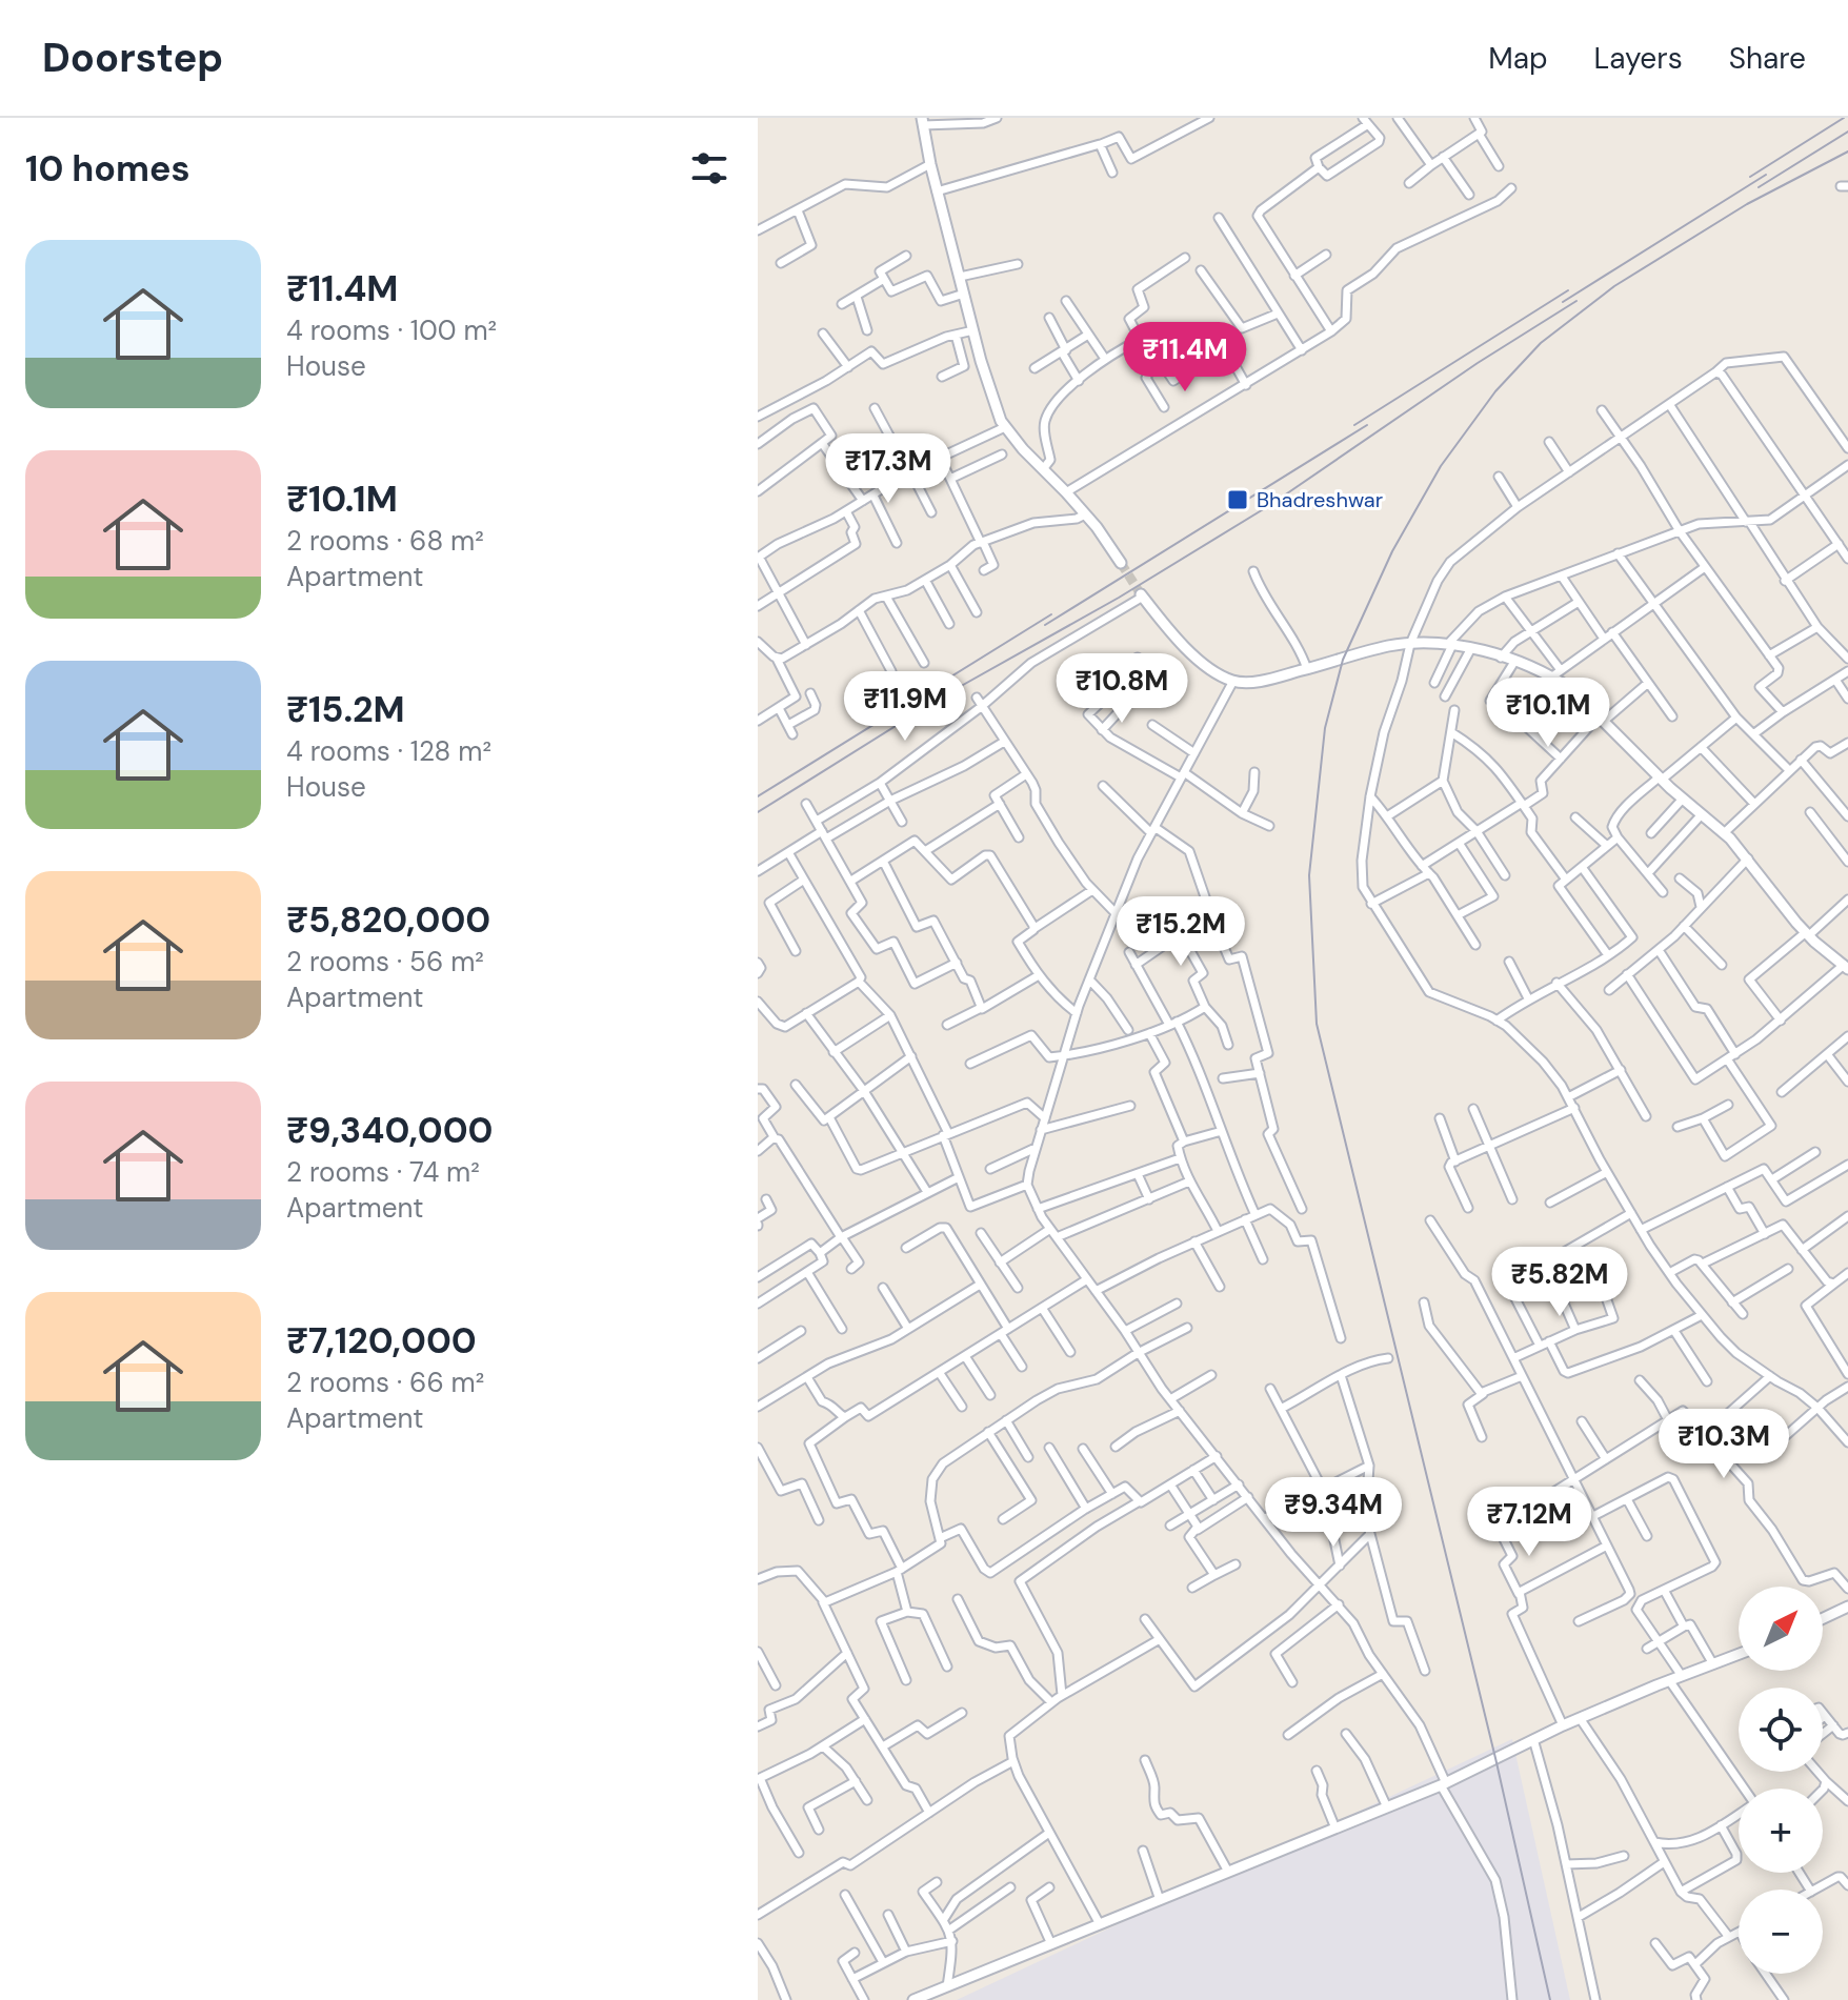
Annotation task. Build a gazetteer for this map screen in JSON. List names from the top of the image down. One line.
{"places":{"transit":["Bhadreshwar"]},"north":"top right","page":{"header":"Doorstep","nav":["Map","Layers","Share"],"heading":"10 homes","list":[{"name":"₹11.4M","note":"4 rooms · 100 m² · House"},{"name":"₹10.1M","note":"2 rooms · 68 m² · Apartment"},{"name":"₹15.2M","note":"4 rooms · 128 m² · House"},{"name":"₹5,820,000","note":"2 rooms · 56 m² · Apartment"},{"name":"₹9,340,000","note":"2 rooms · 74 m² · Apartment"},{"name":"₹7,120,000","note":"2 rooms · 66 m² · Apartment"}],"price":["₹11.4M","₹17.3M","₹10.8M","₹11.9M","₹10.1M","₹15.2M","₹5.82M","₹10.3M","₹9.34M","₹7.12M"],"map_buttons":["+","−"]}}
